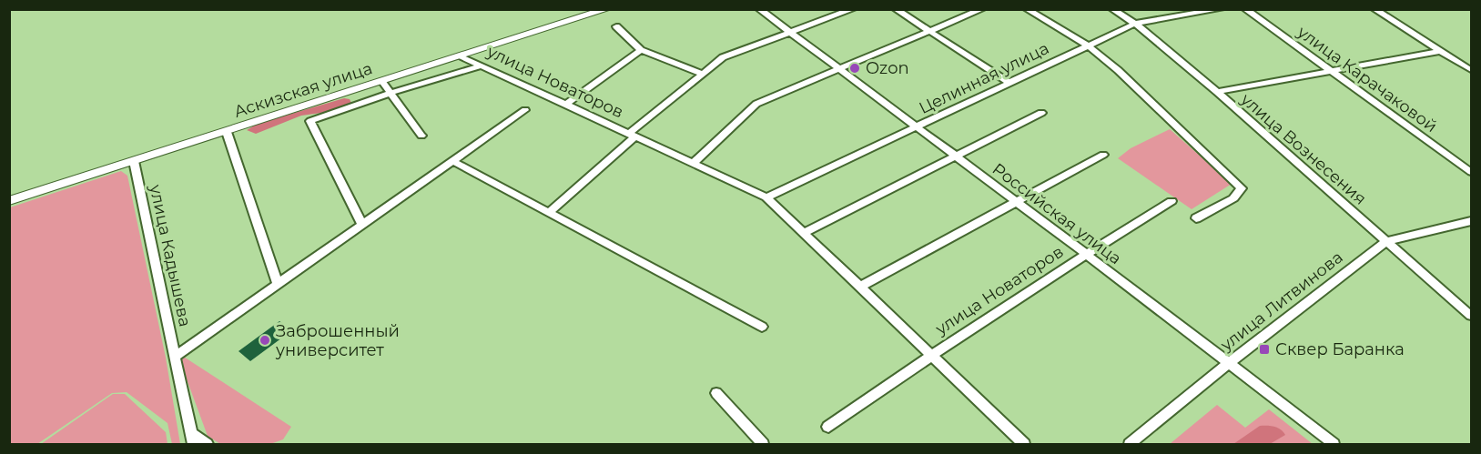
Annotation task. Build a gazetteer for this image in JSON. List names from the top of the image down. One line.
{"streets":{"main road":["Аскизская улица"],"street":["Целинная улица","улица Карачаковой","улица Новаторов","улица Вознесения","Российская улица","улица Кадышева","улица Литвинова"]},"crossings":[["Целинная улица","улица Новаторов"],["Целинная улица","улица Вознесения"],["Целинная улица","Российская улица"],["улица Новаторов","Аскизская улица"],["улица Новаторов","Российская улица"],["Аскизская улица","улица Кадышева"],["улица Вознесения","улица Литвинова"],["Российская улица","улица Литвинова"]],"places":{"other":["Ozon","Заброшенный университет"],"transit":["Сквер Баранка"]}}
